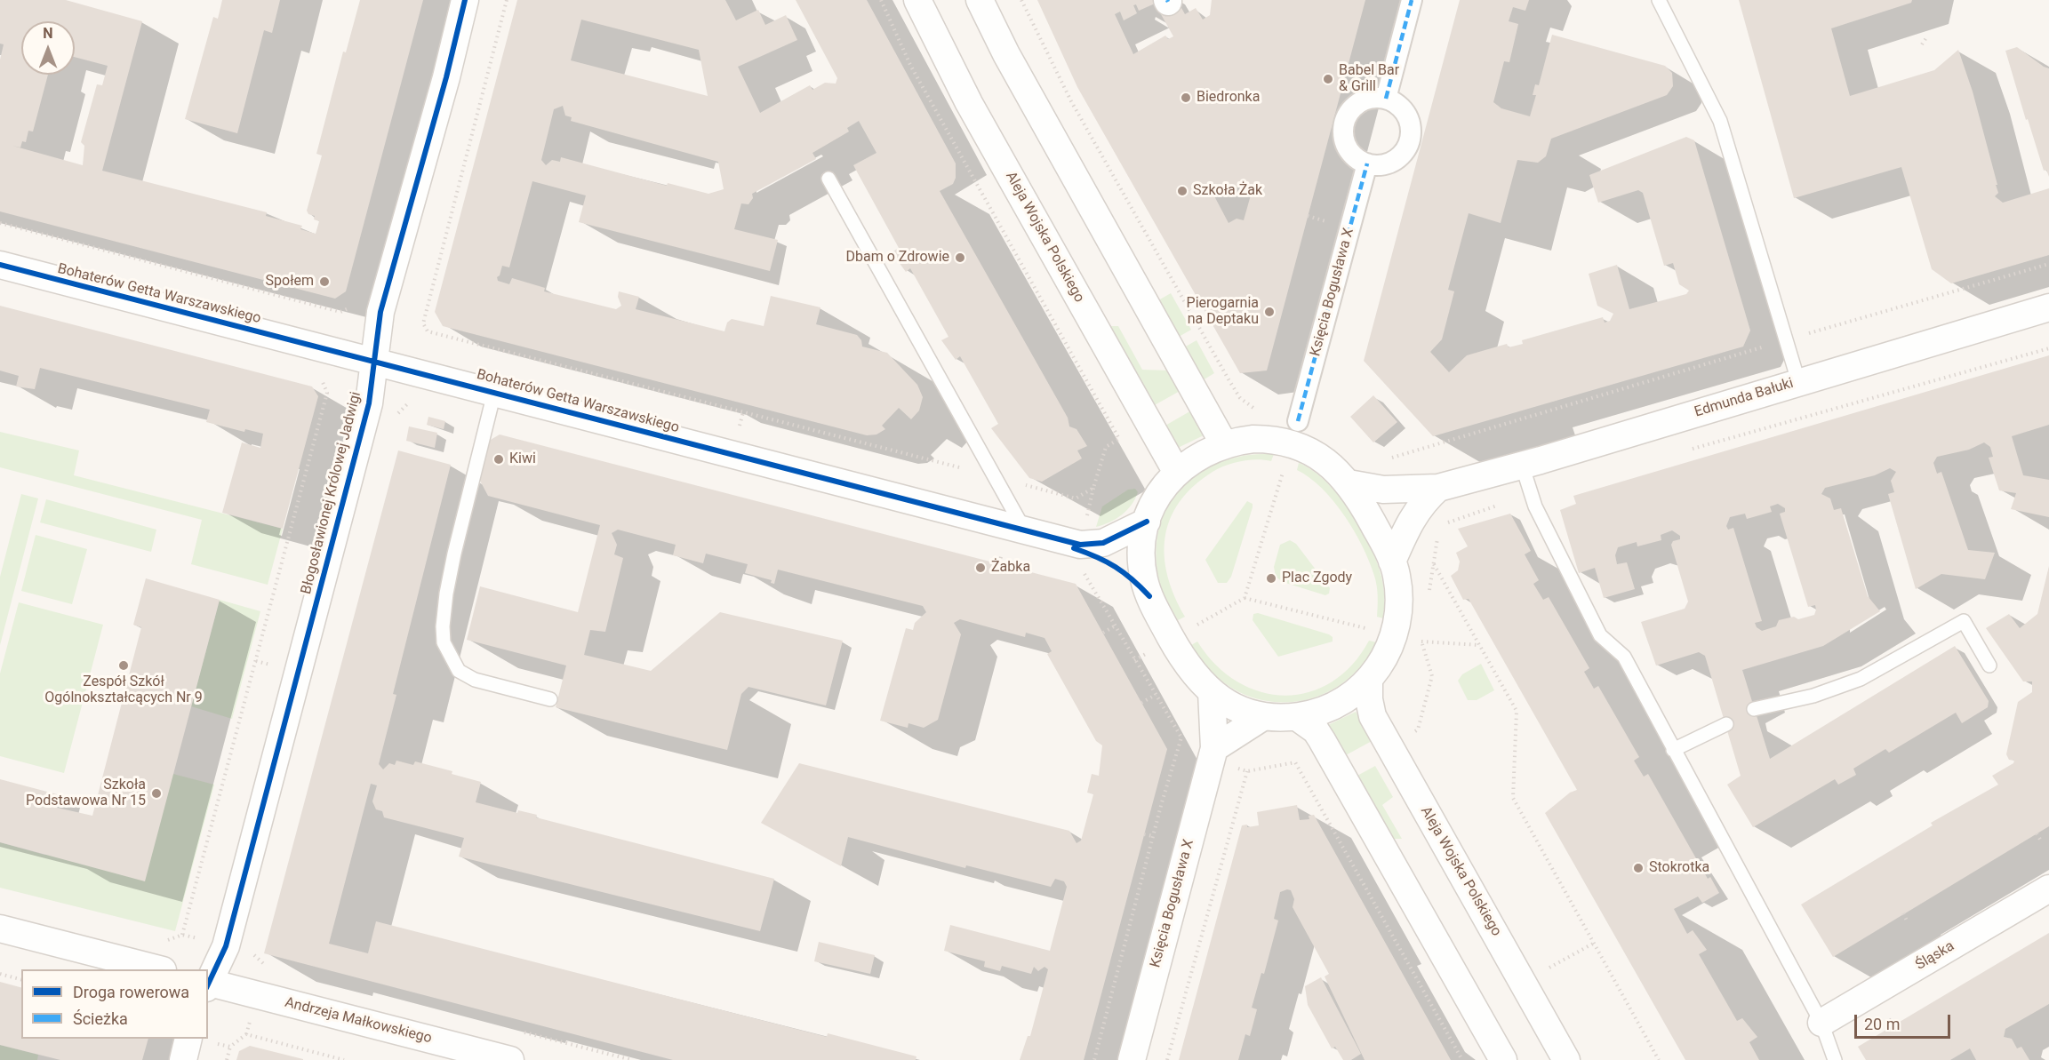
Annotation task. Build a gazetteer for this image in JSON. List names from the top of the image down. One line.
{"streets":{"street":["Aleja Wojska Polskiego","Księcia Bogusława X","Bohaterów Getta Warszawskiego","Edmunda Bałuki","Błogosławionej Królowej Jadwigi","Śląska","Andrzeja Małkowskiego"]},"crossings":[["Bohaterów Getta Warszawskiego","Błogosławionej Królowej Jadwigi"]],"places":["Babel Bar & Grill","Biedronka","Szkoła Żak","Dbam o Zdrowie","Społem","Pierogarnia na Deptaku","Kiwi","Żabka","Plac Zgody","Zespół Szkół Ogólnokształcących Nr 9","Szkoła Podstawowa Nr 15","Stokrotka"],"legend":["Droga rowerowa","Ścieżka"],"scale_bar":"20 m","north":"top"}
